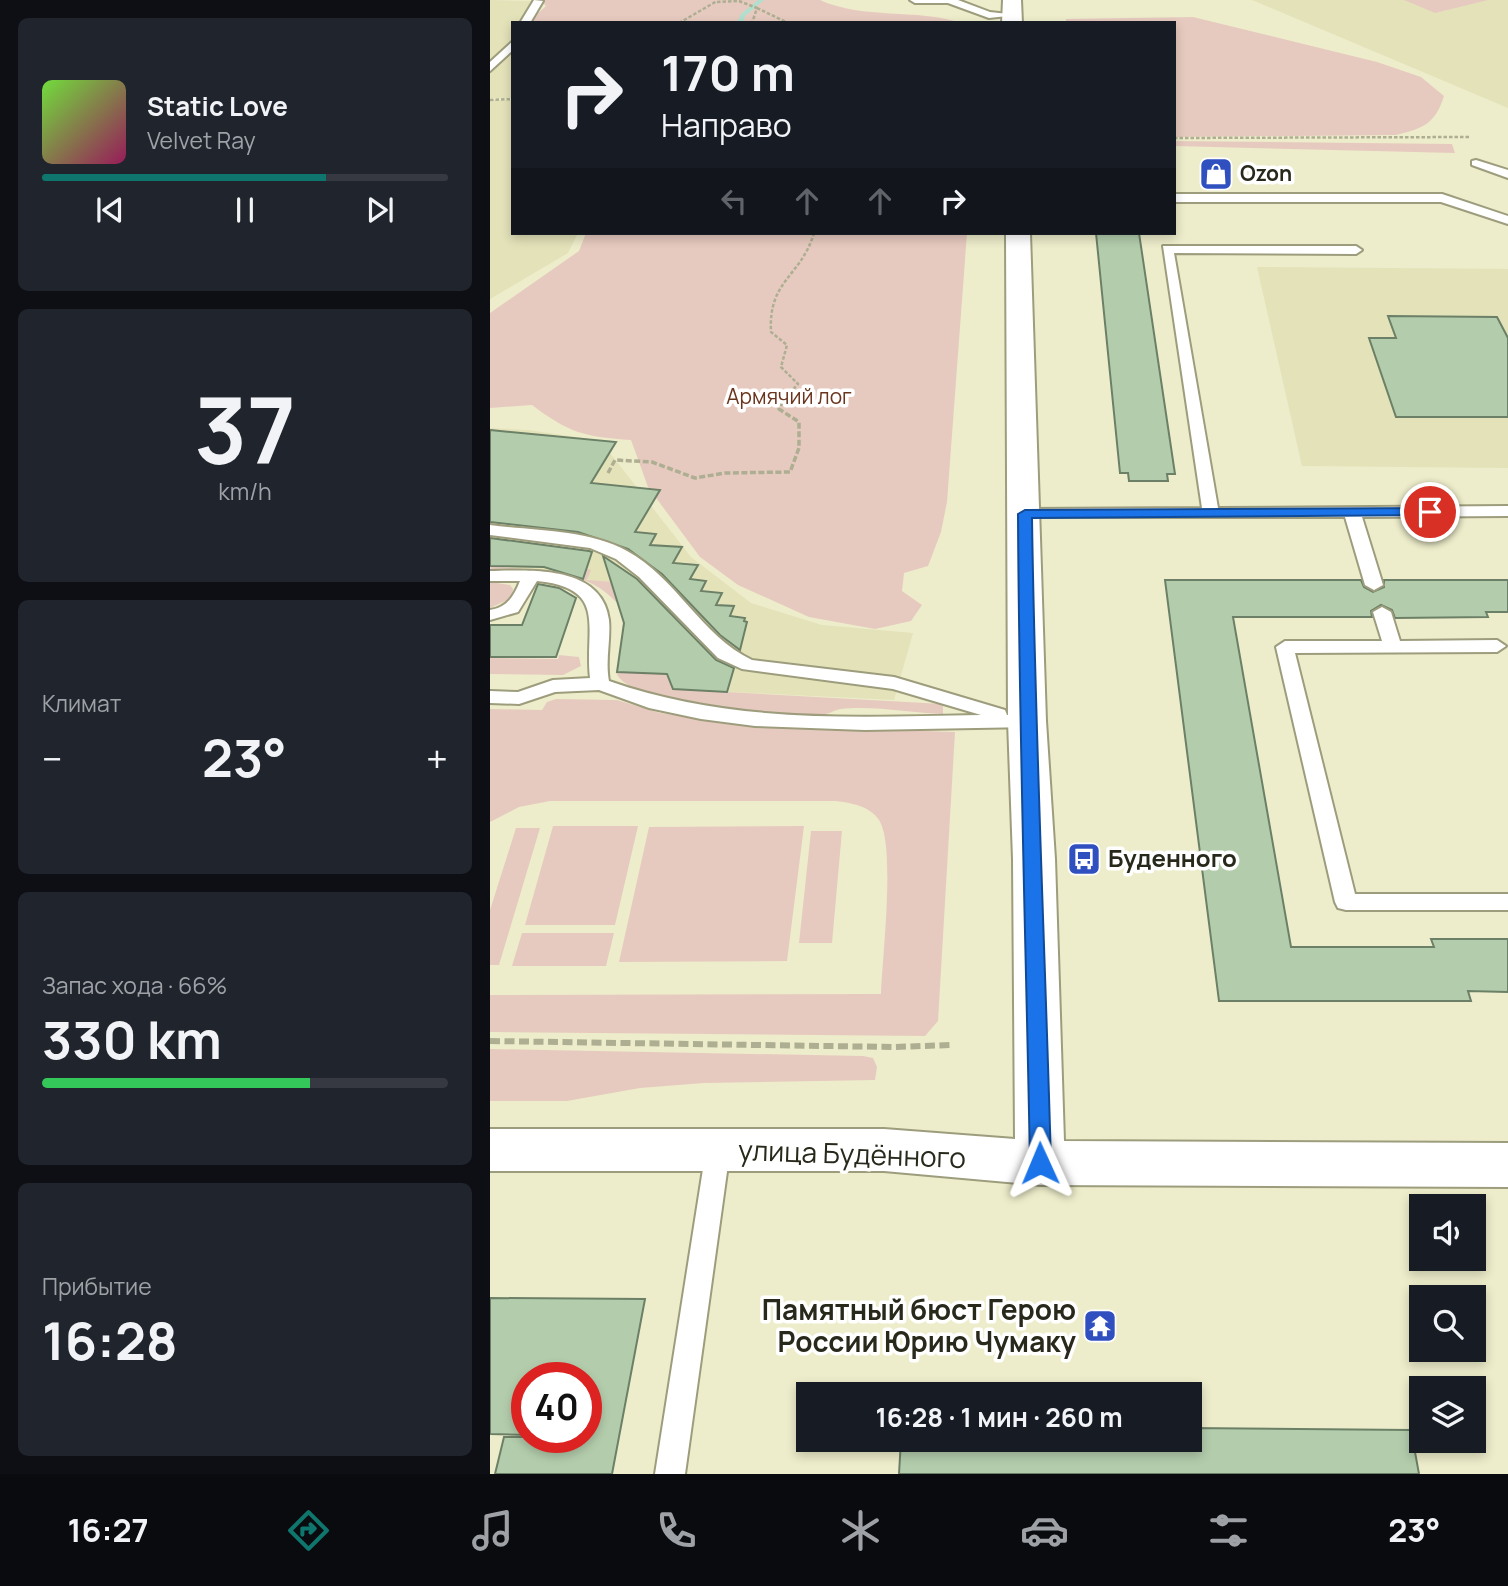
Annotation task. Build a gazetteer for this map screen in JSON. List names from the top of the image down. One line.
{"streets":{"street":["улица Будённого"]},"parks":["Армячий лог"],"places":{"shop":["Ozon"],"bus stop":["Буденного"],"temple":["Памятный бюст Герою России Юрию Чумаку"]},"page":{"turn":["170 m","Направо"],"song":["Static Love","Velvet Ray"],"tile":[["37","km/h"],"Климат",["Запас хода · 66%","330 km"],["Прибытие","16:28"]],"heat":["−","23°","+"],"limit":"40","trip":"16:28 · 1 мин · 260 m","tabs":["16:27","23°"]}}
